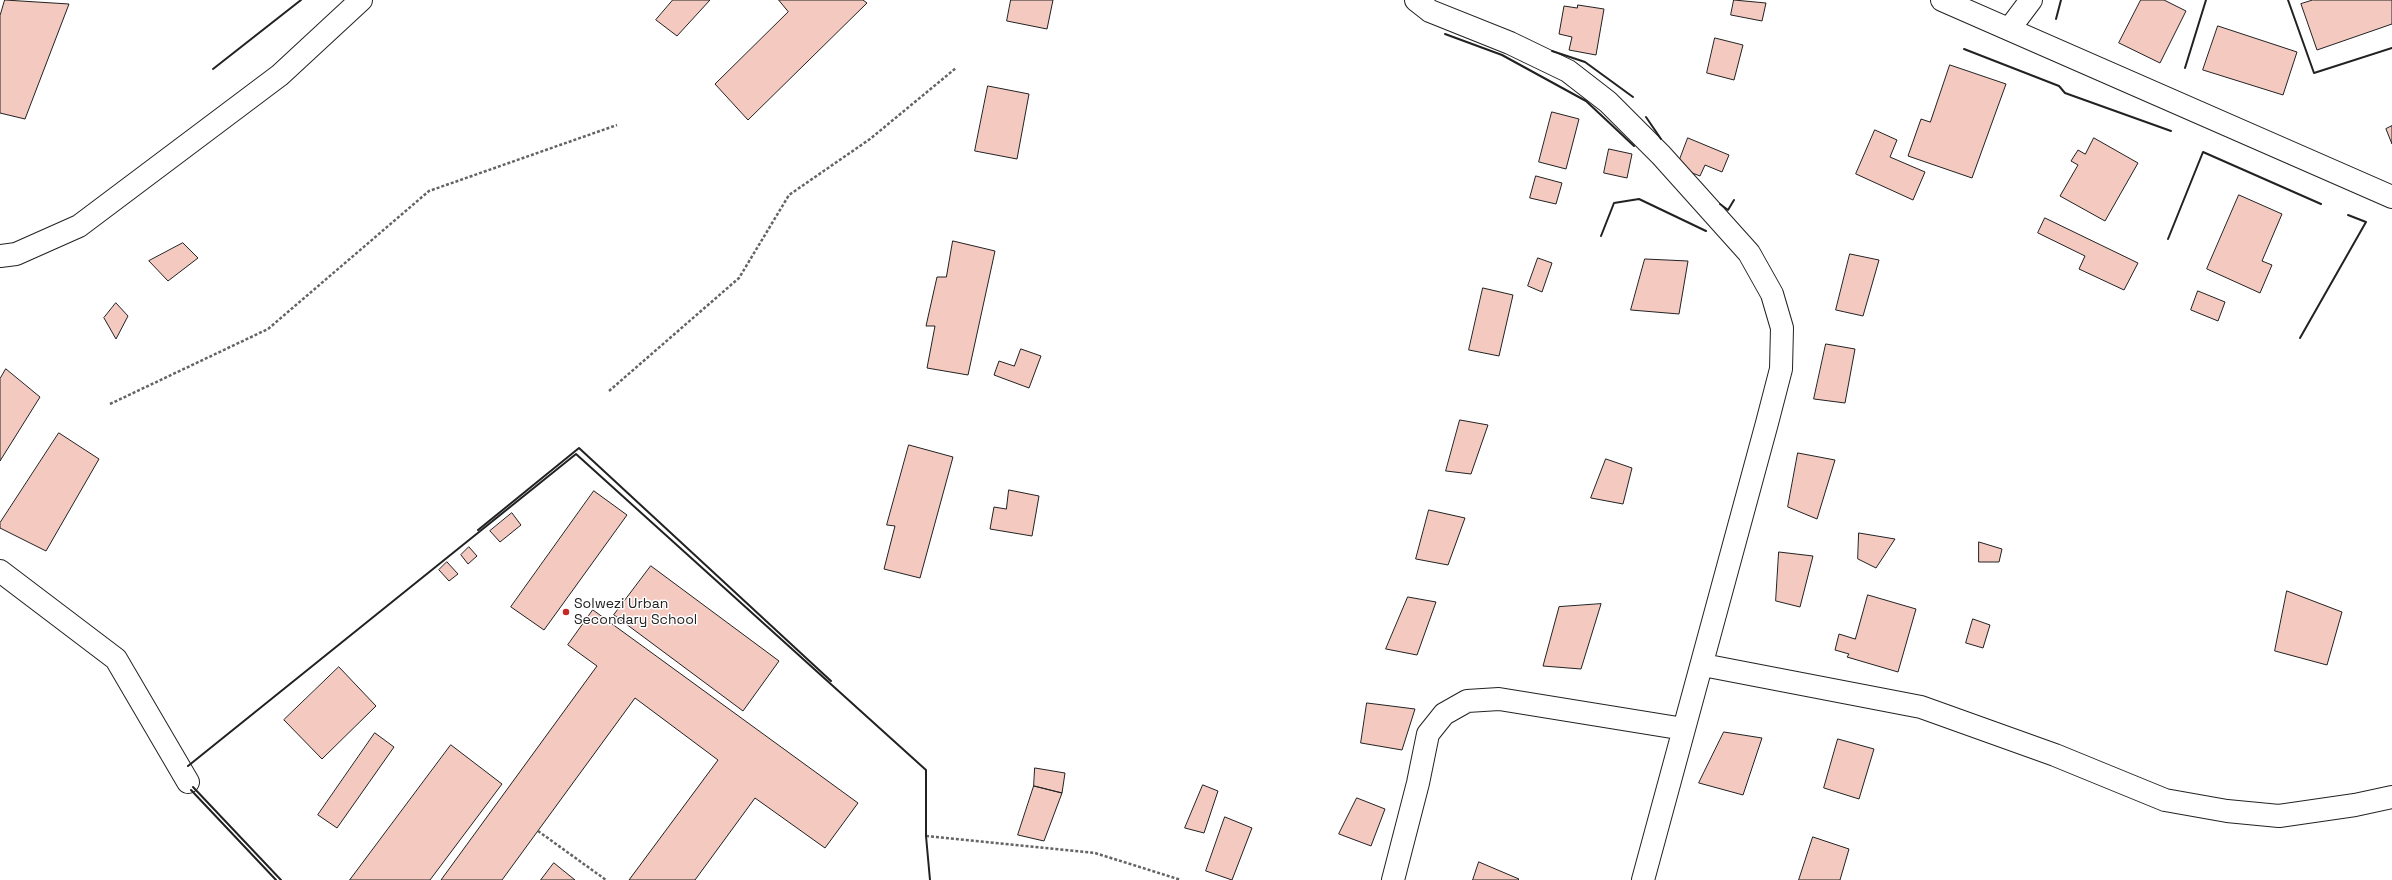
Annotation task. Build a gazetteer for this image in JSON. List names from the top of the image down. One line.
{"places":["Solwezi Urban Secondary School"]}
